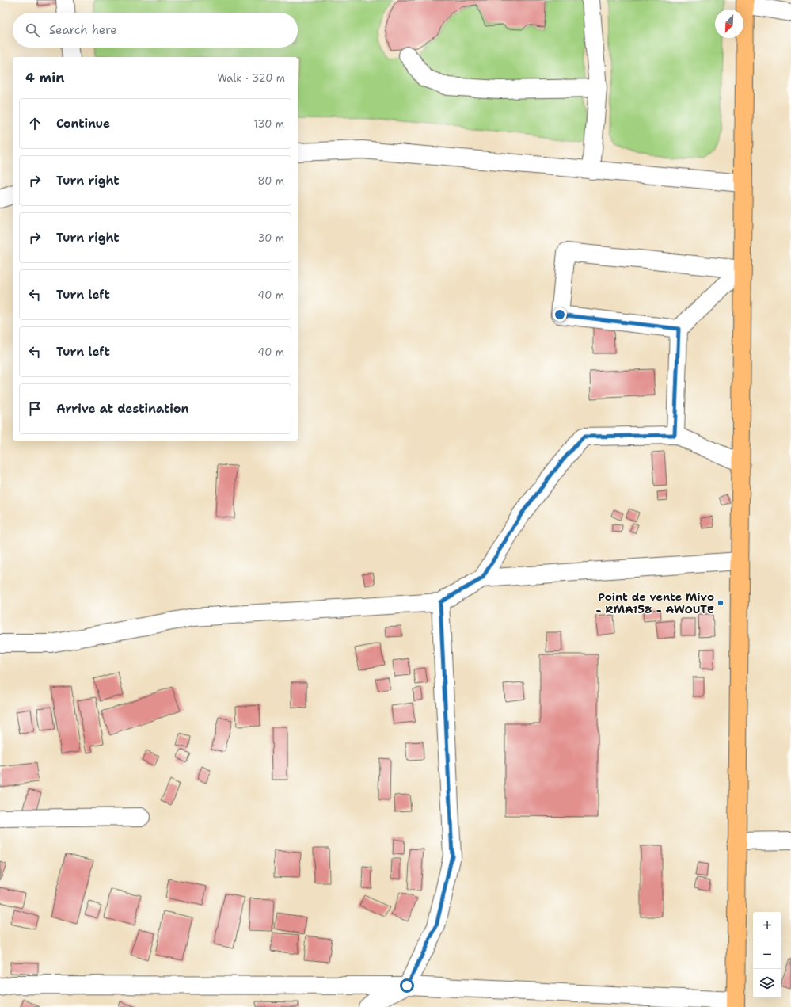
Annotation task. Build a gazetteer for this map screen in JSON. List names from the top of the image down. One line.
{"places":["Point de vente Mivo - RMA158 - AWOUTE"],"north":"bottom left","page":{"search":"Search here","heading":["4 min","Walk · 320 m"],"list":[["Continue","130 m"],["Turn right","80 m"],["Turn right","30 m"],["Turn left","40 m"],["Turn left","40 m"],"Arrive at destination"],"map_buttons":["+","−"]}}
